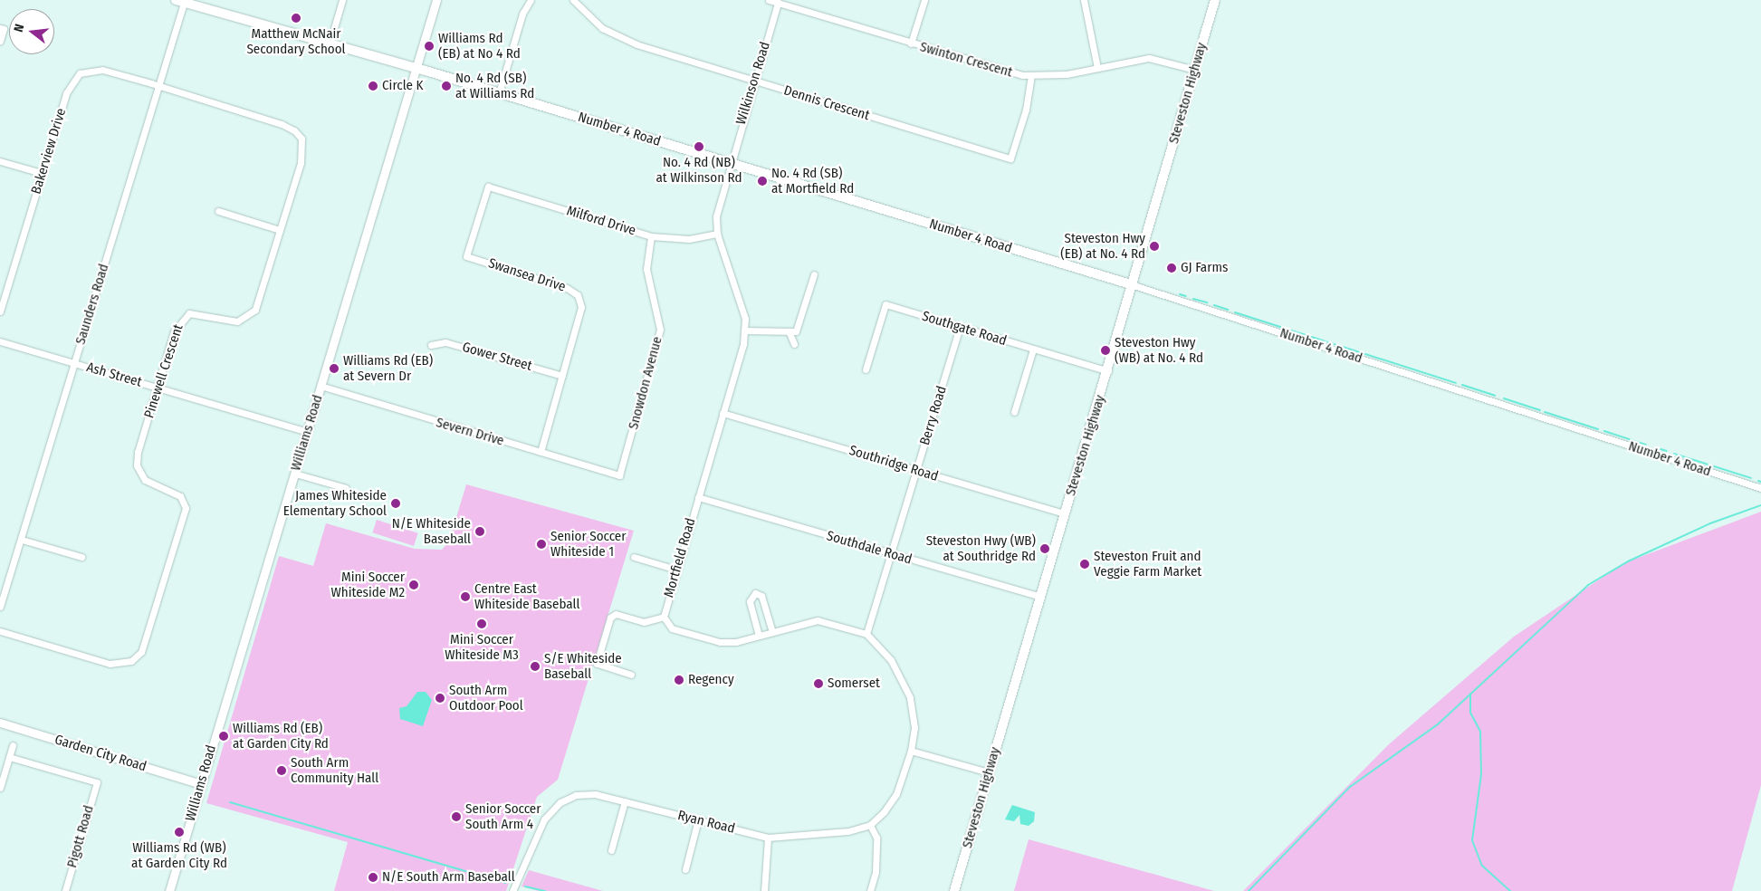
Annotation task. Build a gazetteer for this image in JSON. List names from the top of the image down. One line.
{"streets":{"main road":["Steveston Highway","Number 4 Road"],"street":["Swinton Crescent","Wilkinson Road","Dennis Crescent","Bakerview Drive","Milford Drive","Swansea Drive","Saunders Road","Southgate Road","Gower Street","Pinewell Crescent","Ash Street","Snowdon Avenue","Berry Road","Severn Drive","Williams Road","Southridge Road","Southdale Road","Mortfield Road","Garden City Road","Ryan Road","Pigott Road"]},"crossings":[["Swinton Crescent","Wilkinson Road"],["Swinton Crescent","Steveston Highway"],["Swinton Crescent","Dennis Crescent"],["Wilkinson Road","Dennis Crescent"],["Wilkinson Road","Number 4 Road"],["Wilkinson Road","Mortfield Road"],["Steveston Highway","Number 4 Road"],["Steveston Highway","Southgate Road"],["Steveston Highway","Southridge Road"],["Steveston Highway","Southdale Road"],["Number 4 Road","Saunders Road"],["Number 4 Road","Williams Road"],["Number 4 Road","Mortfield Road"],["Bakerview Drive","Saunders Road"],["Bakerview Drive","Pinewell Crescent"],["Milford Drive","Swansea Drive"],["Milford Drive","Snowdon Avenue"],["Milford Drive","Mortfield Road"],["Swansea Drive","Gower Street"],["Swansea Drive","Severn Drive"],["Saunders Road","Pinewell Crescent"],["Saunders Road","Ash Street"],["Southgate Road","Berry Road"],["Pinewell Crescent","Ash Street"],["Ash Street","Williams Road"],["Snowdon Avenue","Severn Drive"],["Berry Road","Southridge Road"],["Berry Road","Southdale Road"],["Severn Drive","Williams Road"],["Williams Road","Garden City Road"],["Southridge Road","Mortfield Road"],["Southdale Road","Mortfield Road"]],"places":["Matthew McNair Secondary School","Williams Rd (EB) at No 4 Rd","Circle K","No. 4 Rd (SB) at Williams Rd","No. 4 Rd (NB) at Wilkinson Rd","No. 4 Rd (SB) at Mortfield Rd","Steveston Hwy (EB) at No. 4 Rd","GJ Farms","Steveston Hwy (WB) at No. 4 Rd","Williams Rd (EB) at Severn Dr","James Whiteside Elementary School","N/E Whiteside Baseball","Senior Soccer Whiteside 1","Steveston Hwy (WB) at Southridge Rd","Steveston Fruit and Veggie Farm Market","Mini Soccer Whiteside M2","Centre East Whiteside Baseball","Mini Soccer Whiteside M3","S/E Whiteside Baseball","Regency","Somerset","South Arm Outdoor Pool","Williams Rd (EB) at Garden City Rd","South Arm Community Hall","Senior Soccer South Arm 4","Williams Rd (WB) at Garden City Rd","N/E South Arm Baseball"],"north":"left"}
